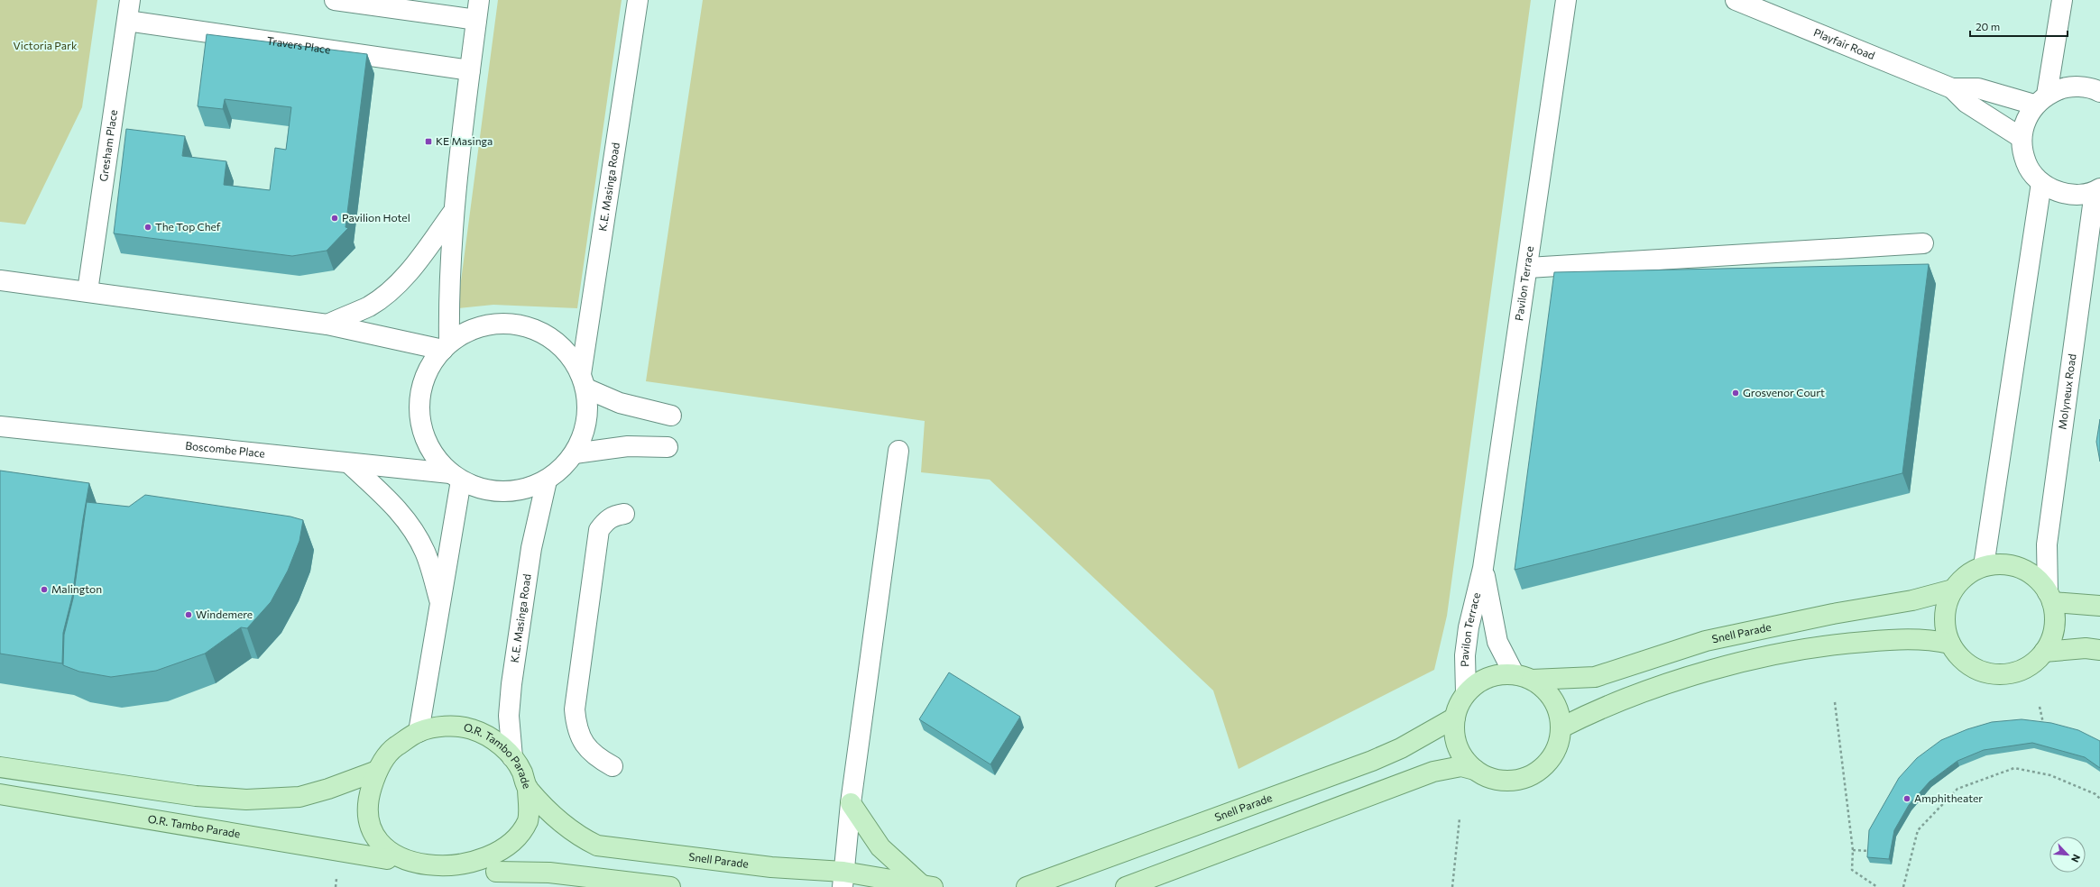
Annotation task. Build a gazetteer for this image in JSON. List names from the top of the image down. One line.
{"streets":{"main road":["Snell Parade","O.R. Tambo Parade"],"street":["Playfair Road","Travers Place","Gresham Place","K.E. Masinga Road","Pavilon Terrace","Molyneux Road","Boscombe Place"]},"crossings":[["Travers Place","Gresham Place"],["K.E. Masinga Road","O.R. Tambo Parade"],["Pavilon Terrace","Snell Parade"],["Molyneux Road","Snell Parade"],["Snell Parade","O.R. Tambo Parade"]],"parks":["Victoria Park"],"places":{"transit":["KE Masinga"],"other":["Pavilion Hotel","The Top Chef","Grosvenor Court","Malington","Windemere","Amphitheater"]},"scale_bar":"20 m","north":"bottom right"}
